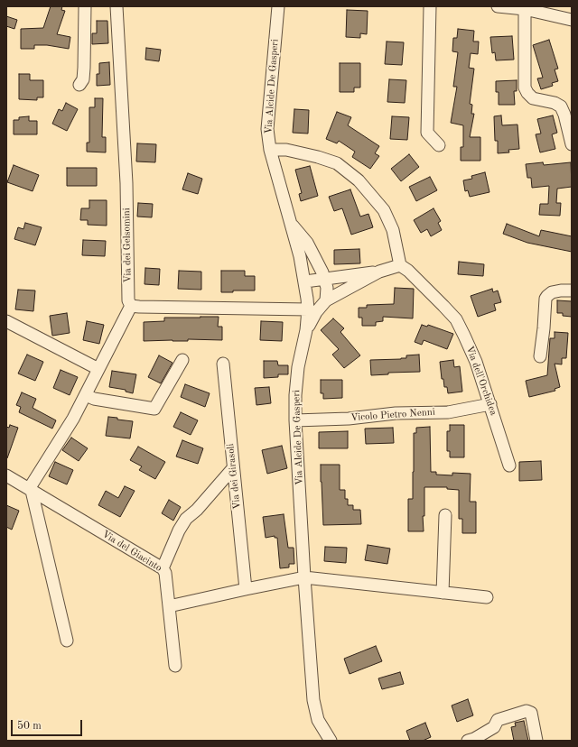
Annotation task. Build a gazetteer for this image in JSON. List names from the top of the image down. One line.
{"streets":{"street":["Via Alcide De Gasperi","Via dei Gelsomini","Via dell'Orchidea","Vicolo Pietro Nenni","Via dei Girasoli","Via del Giacinto"]},"crossings":[["Via Alcide De Gasperi","Vicolo Pietro Nenni"],["Via dell'Orchidea","Vicolo Pietro Nenni"]],"scale_bar":"50 m"}
